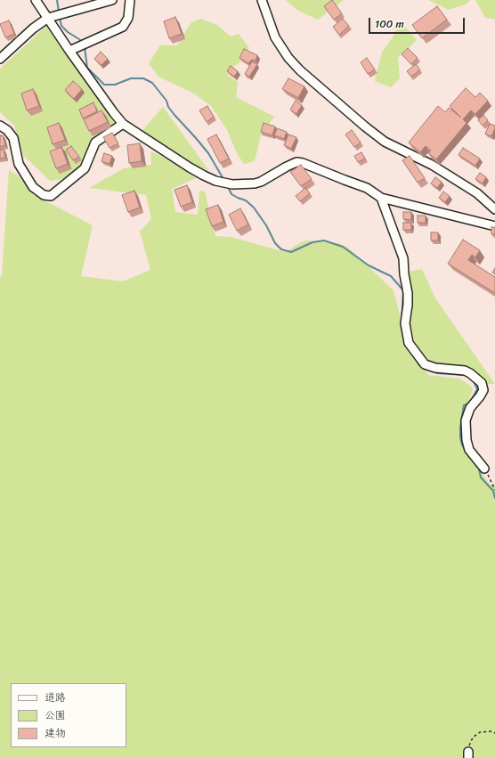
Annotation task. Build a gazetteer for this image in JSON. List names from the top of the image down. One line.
{"legend":["道路","公園","建物"],"scale_bar":"100 m"}
